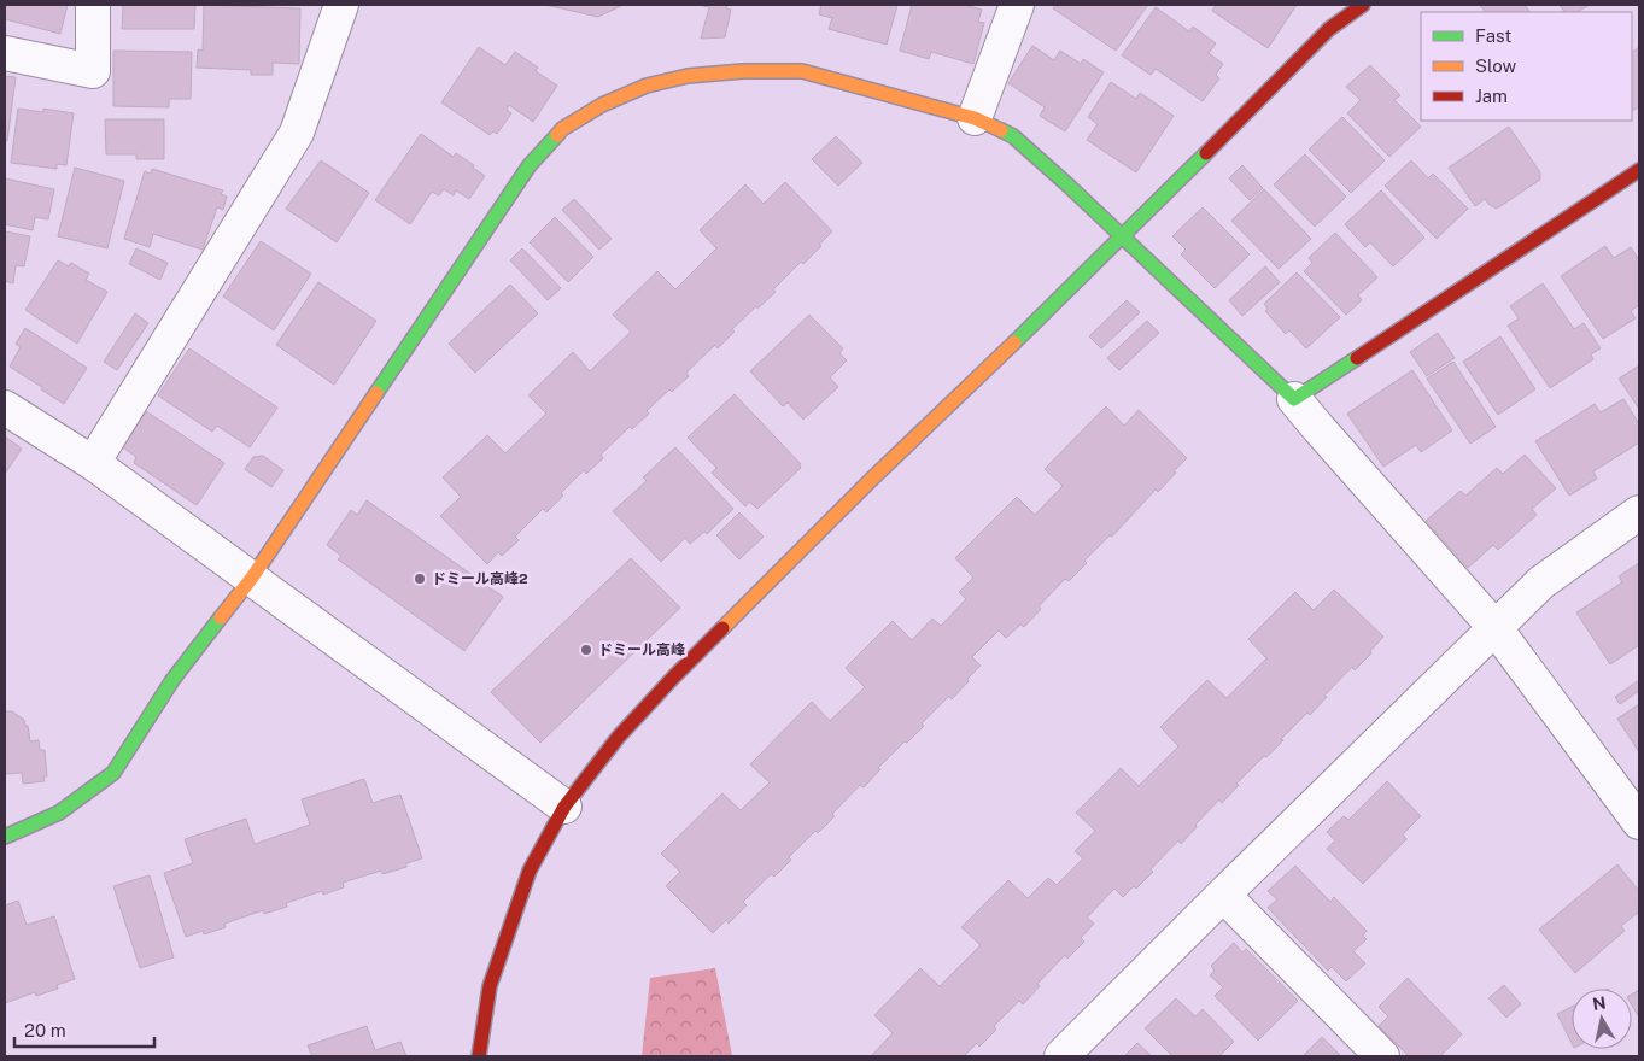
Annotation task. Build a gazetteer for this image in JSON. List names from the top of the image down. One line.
{"places":["ドミール高峰2","ドミール高峰"],"legend":["Fast","Slow","Jam"],"scale_bar":"20 m","north":"top"}
